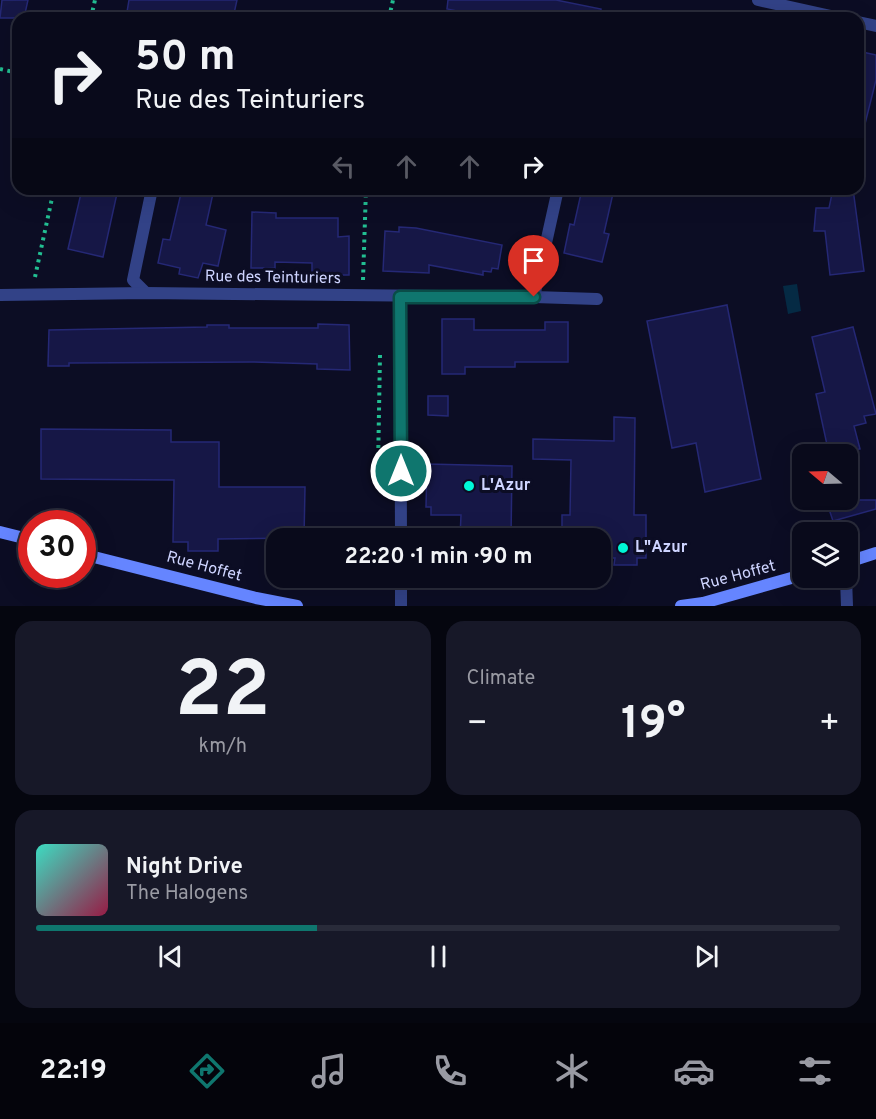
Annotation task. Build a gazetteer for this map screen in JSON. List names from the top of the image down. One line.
{"streets":{"main road":["Rue Hoffet"],"street":["Rue des Teinturiers"]},"places":["L'Azur","L\"Azur"],"north":"left","page":{"turn":["50 m","Rue des Teinturiers"],"limit":"30","trip":"22:20 · 1 min · 90 m","tile":[["22","km/h"],"Climate"],"heat":["−","19°","+"],"song":["Night Drive","The Halogens"],"tabs":"22:19"}}
